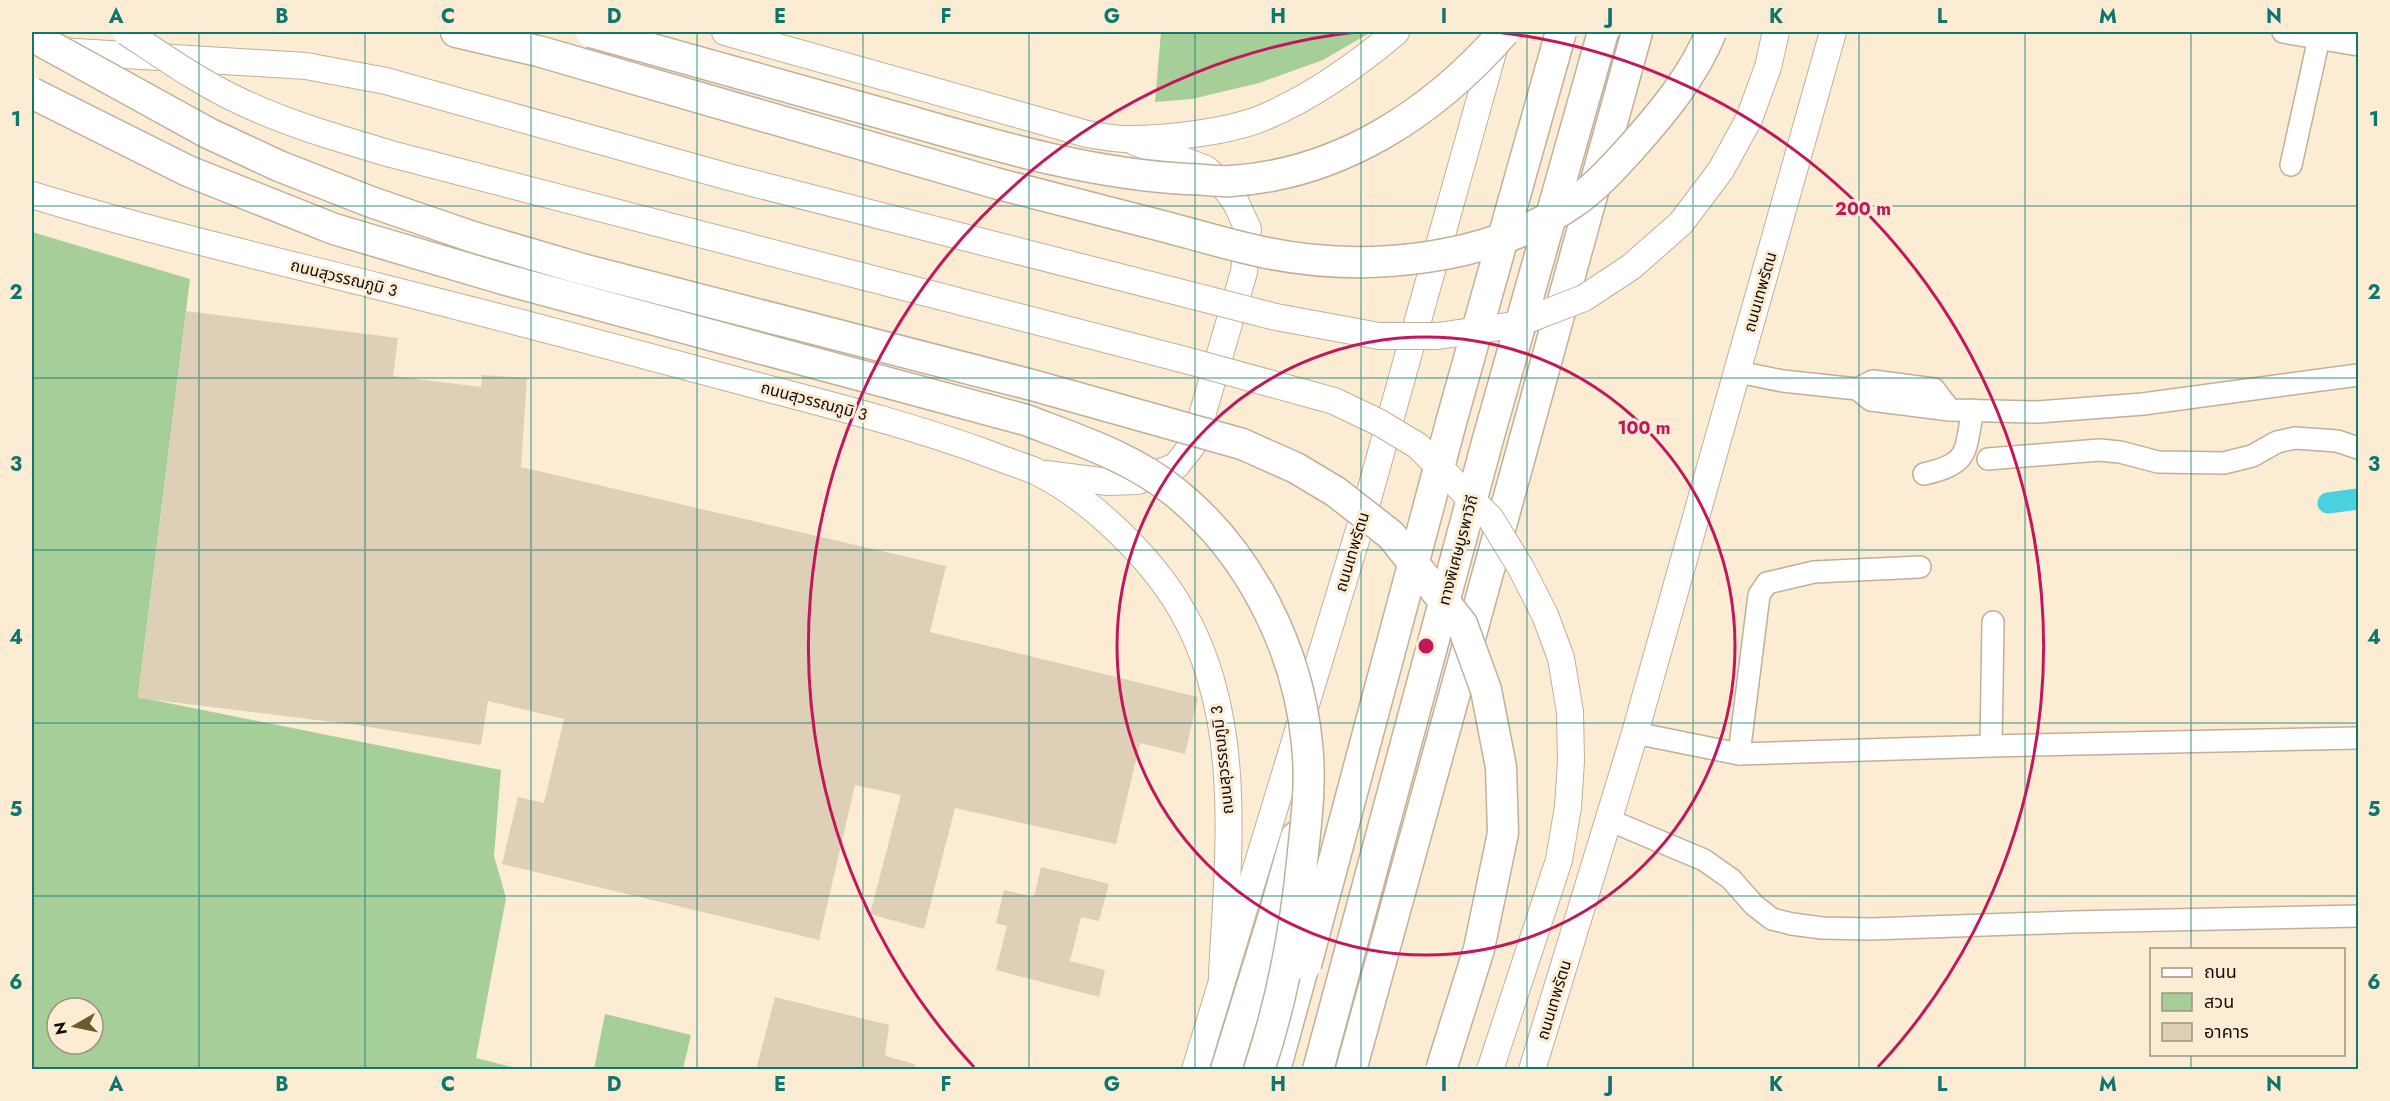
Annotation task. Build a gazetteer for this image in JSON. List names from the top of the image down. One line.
{"streets":{"highway":["ทางพิเศษบูรพาวิถี"],"main road":["ถนนสุวรรณภูมิ 3","ถนนเทพรัตน"]},"crossings":[["ถนนสุวรรณภูมิ 3","ถนนเทพรัตน"]],"legend":["ถนน","สวน","อาคาร"],"north":"left","grid":{"columns":["A","B","C","D","E","F","G","H","I","J","K","L","M","N"],"rows":["1","2","3","4","5","6"]},"rings":["200 m","100 m"]}
